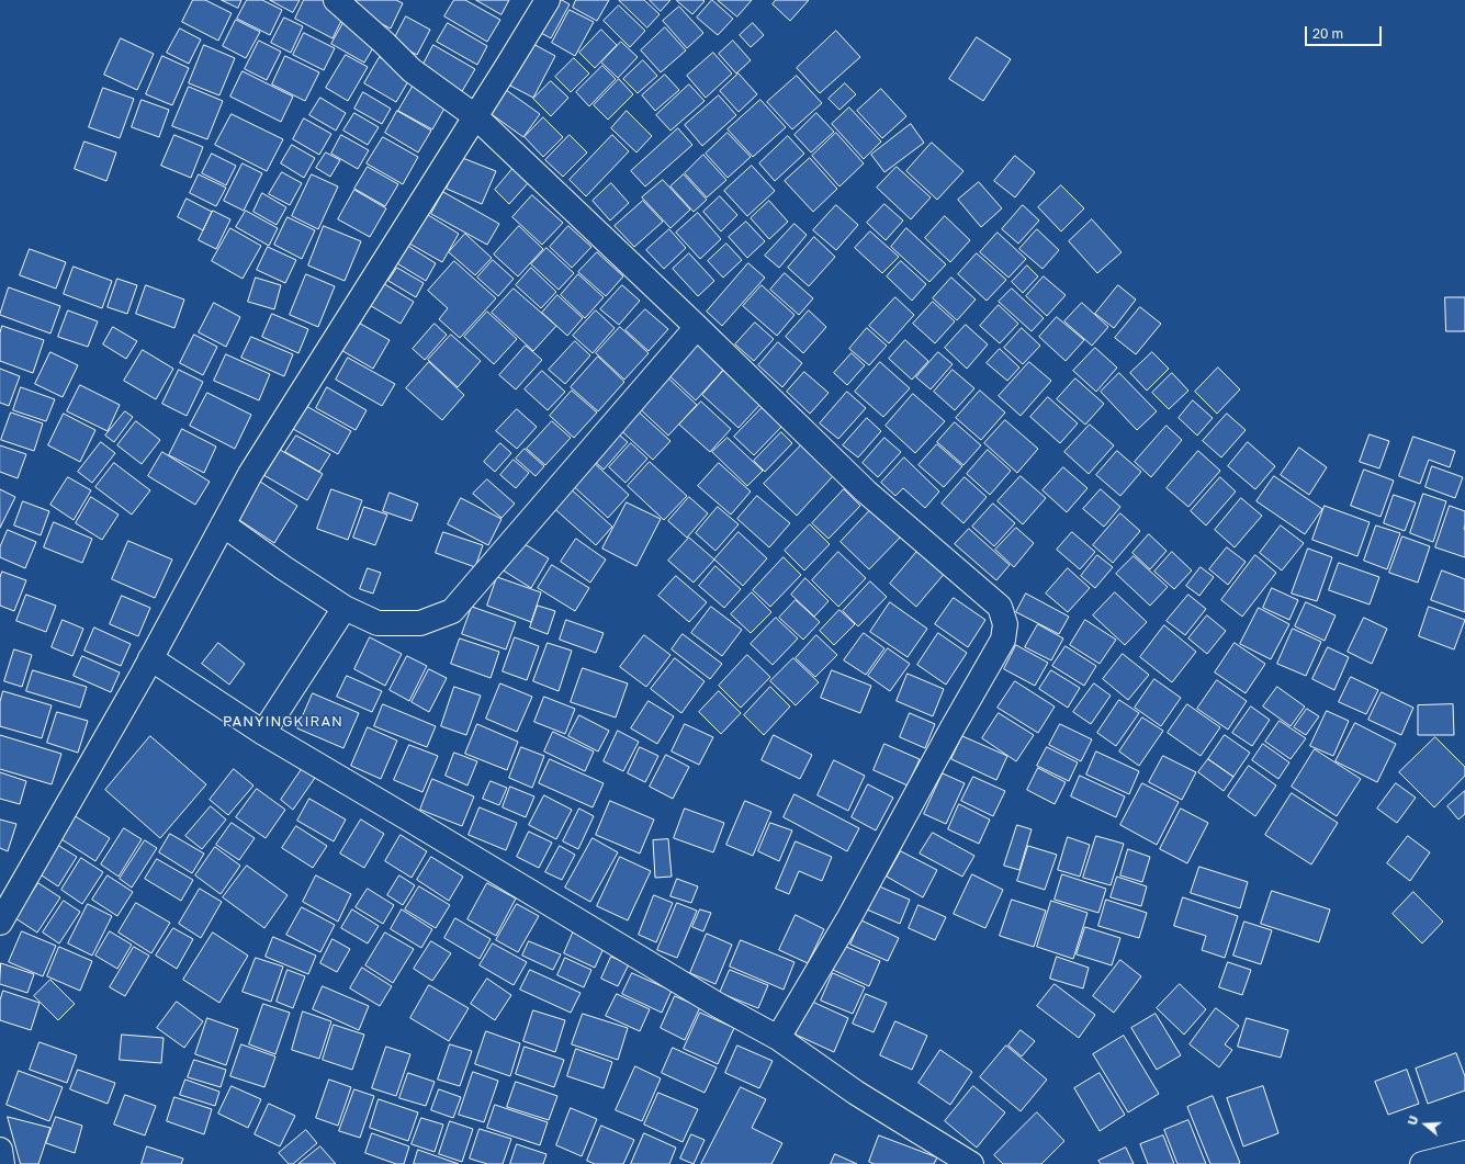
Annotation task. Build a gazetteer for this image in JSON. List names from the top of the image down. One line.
{"districts":["PANYINGKIRAN"],"scale_bar":"20 m","north":"left"}
